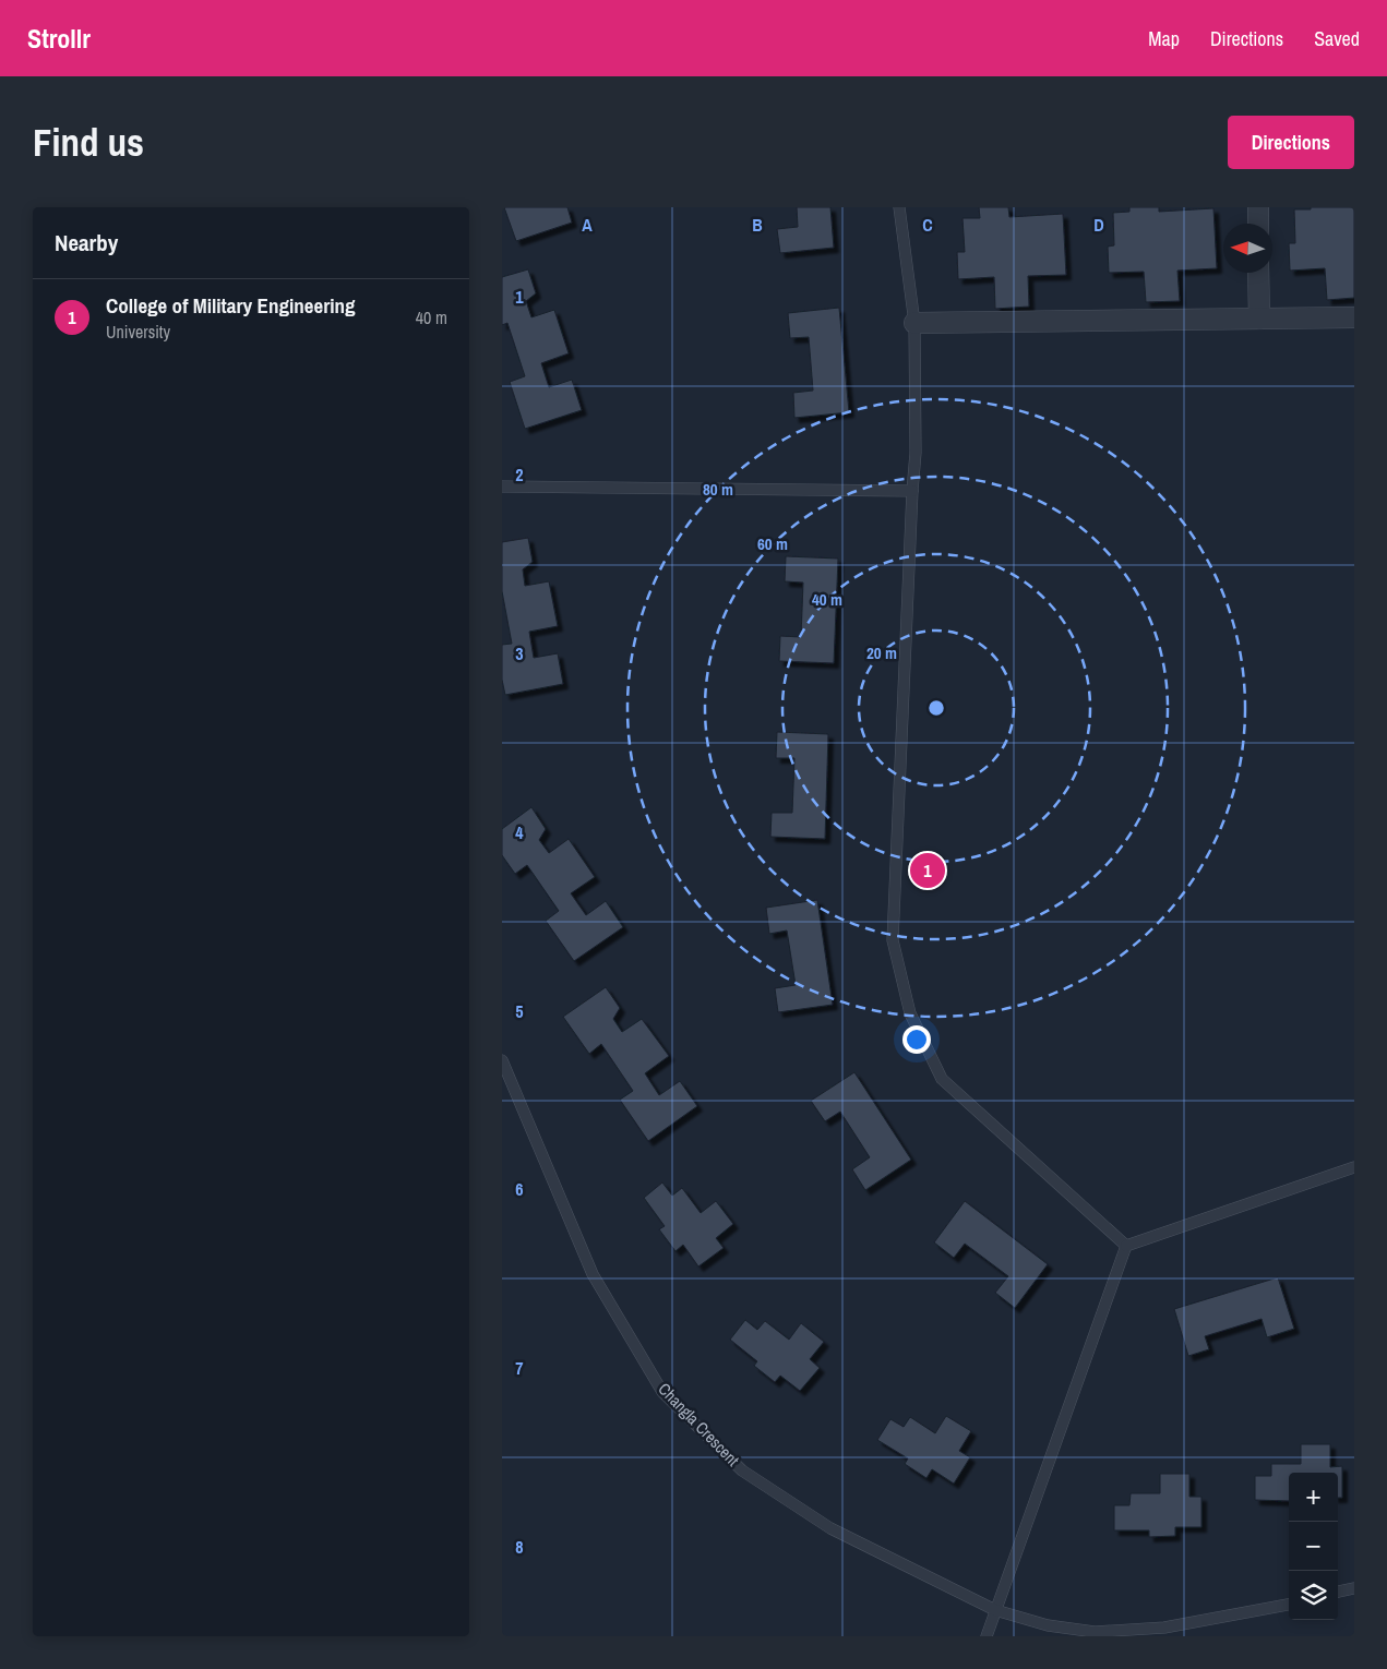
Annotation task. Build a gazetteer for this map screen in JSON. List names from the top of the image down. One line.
{"streets":{"lane":["Changla Crescent"]},"north":"left","page":{"header":"Strollr","nav":["Map","Directions","Saved"],"buttons":"Directions","title":"Find us","heading":"Nearby","list":[{"mark":"1","name":"College of Military Engineering","note":"University","value":"40 m"}],"pins":"1","map_buttons":["+","−"]},"grid":{"columns":["A","B","C","D"],"rows":["1","2","3","4","5","6","7","8"]},"rings":["80 m","60 m","40 m","20 m"]}
